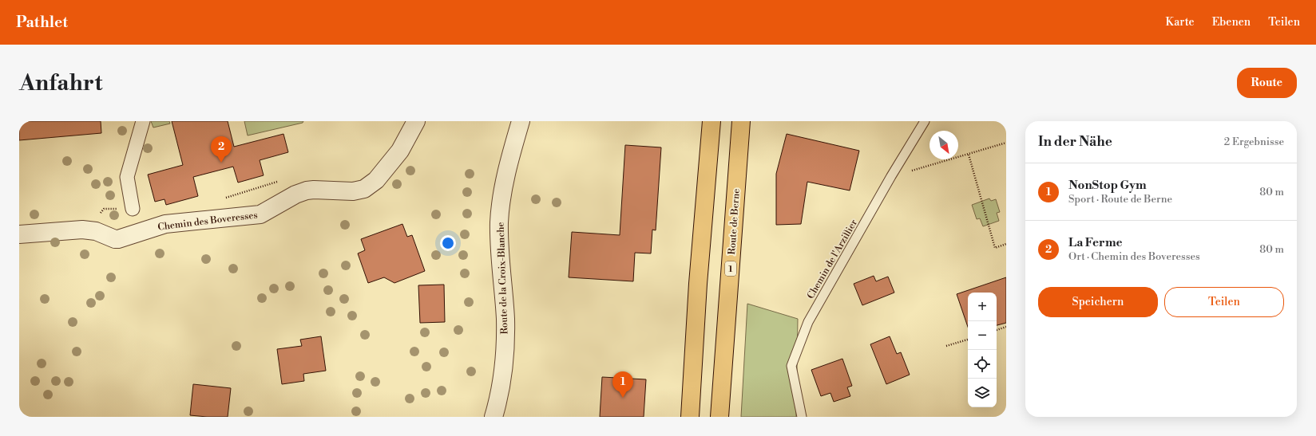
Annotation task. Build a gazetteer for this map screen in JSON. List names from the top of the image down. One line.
{"streets":{"main road":["Route de Berne","1"],"street":["Chemin des Boveresses","Route de la Croix-Blanche"],"lane":["Chemin de l'Arzillier"]},"north":"bottom right","page":{"header":"Pathlet","nav":["Karte","Ebenen","Teilen"],"buttons":["Route",["Speichern","Teilen"]],"title":"Anfahrt","heading":["In der Nähe","2 Ergebnisse"],"pins":["2","1"],"list":[{"mark":"1","name":"NonStop Gym","note":"Sport · Route de Berne","value":"80 m"},{"mark":"2","name":"La Ferme","note":"Ort · Chemin des Boveresses","value":"80 m"}],"map_buttons":["+","−"]}}
